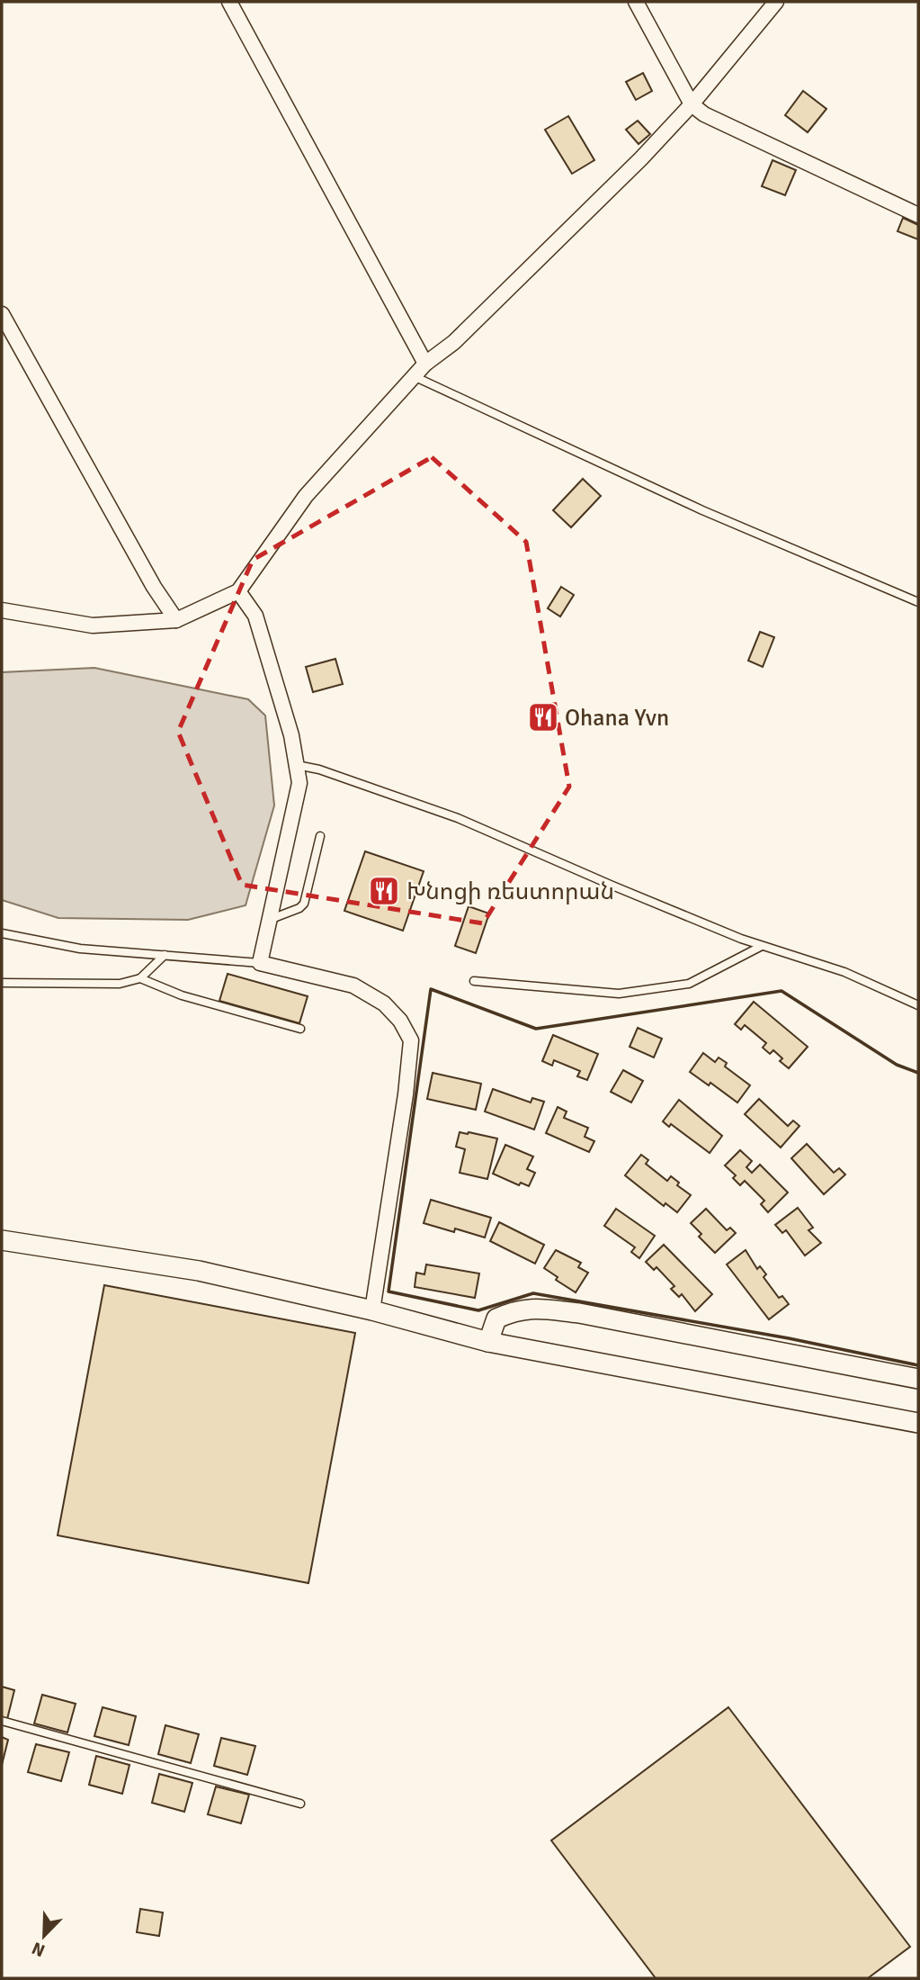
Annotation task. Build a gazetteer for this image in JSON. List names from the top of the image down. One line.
{"places":{"restaurant":["Ohana Yvn","Խնոցի ռեստորան"]},"north":"bottom left"}
